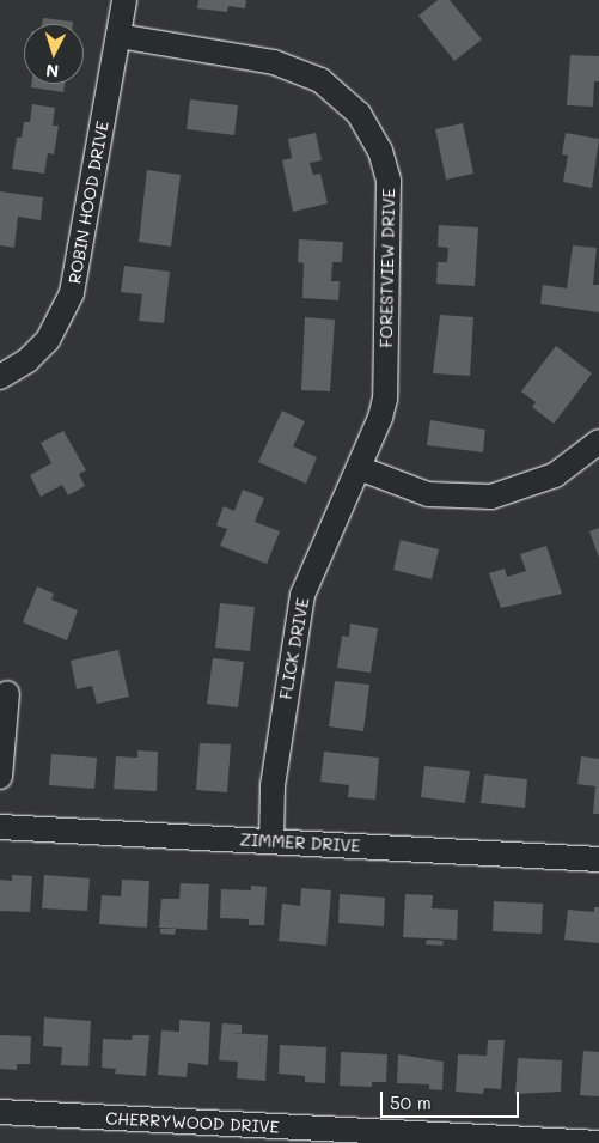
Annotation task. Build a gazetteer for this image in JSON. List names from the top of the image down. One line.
{"streets":{"street":["ROBIN HOOD DRIVE","FORESTVIEW DRIVE","FLICK DRIVE","ZIMMER DRIVE","CHERRYWOOD DRIVE"]},"crossings":[["ROBIN HOOD DRIVE","FORESTVIEW DRIVE"],["FORESTVIEW DRIVE","FLICK DRIVE"],["FLICK DRIVE","ZIMMER DRIVE"]],"scale_bar":"50 m","north":"bottom"}
